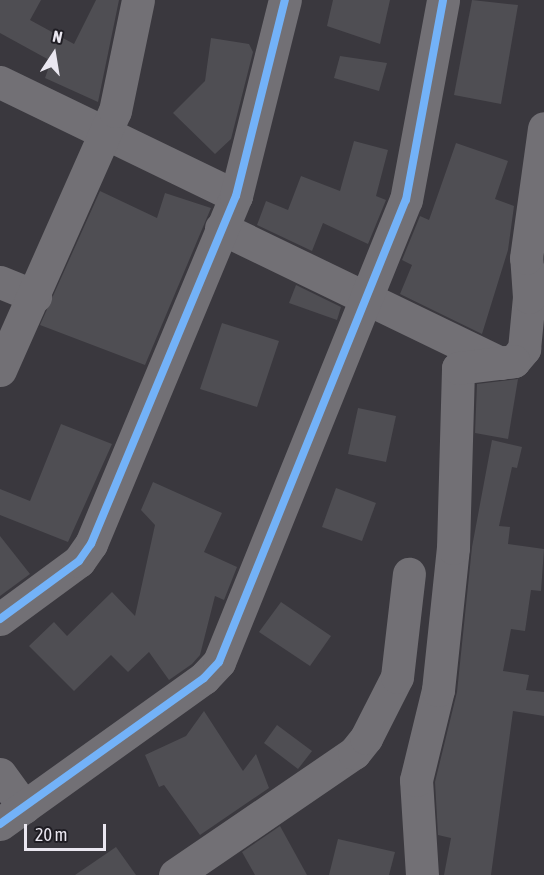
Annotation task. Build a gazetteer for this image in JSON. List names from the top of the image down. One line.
{"scale_bar":"20 m","north":"top"}
